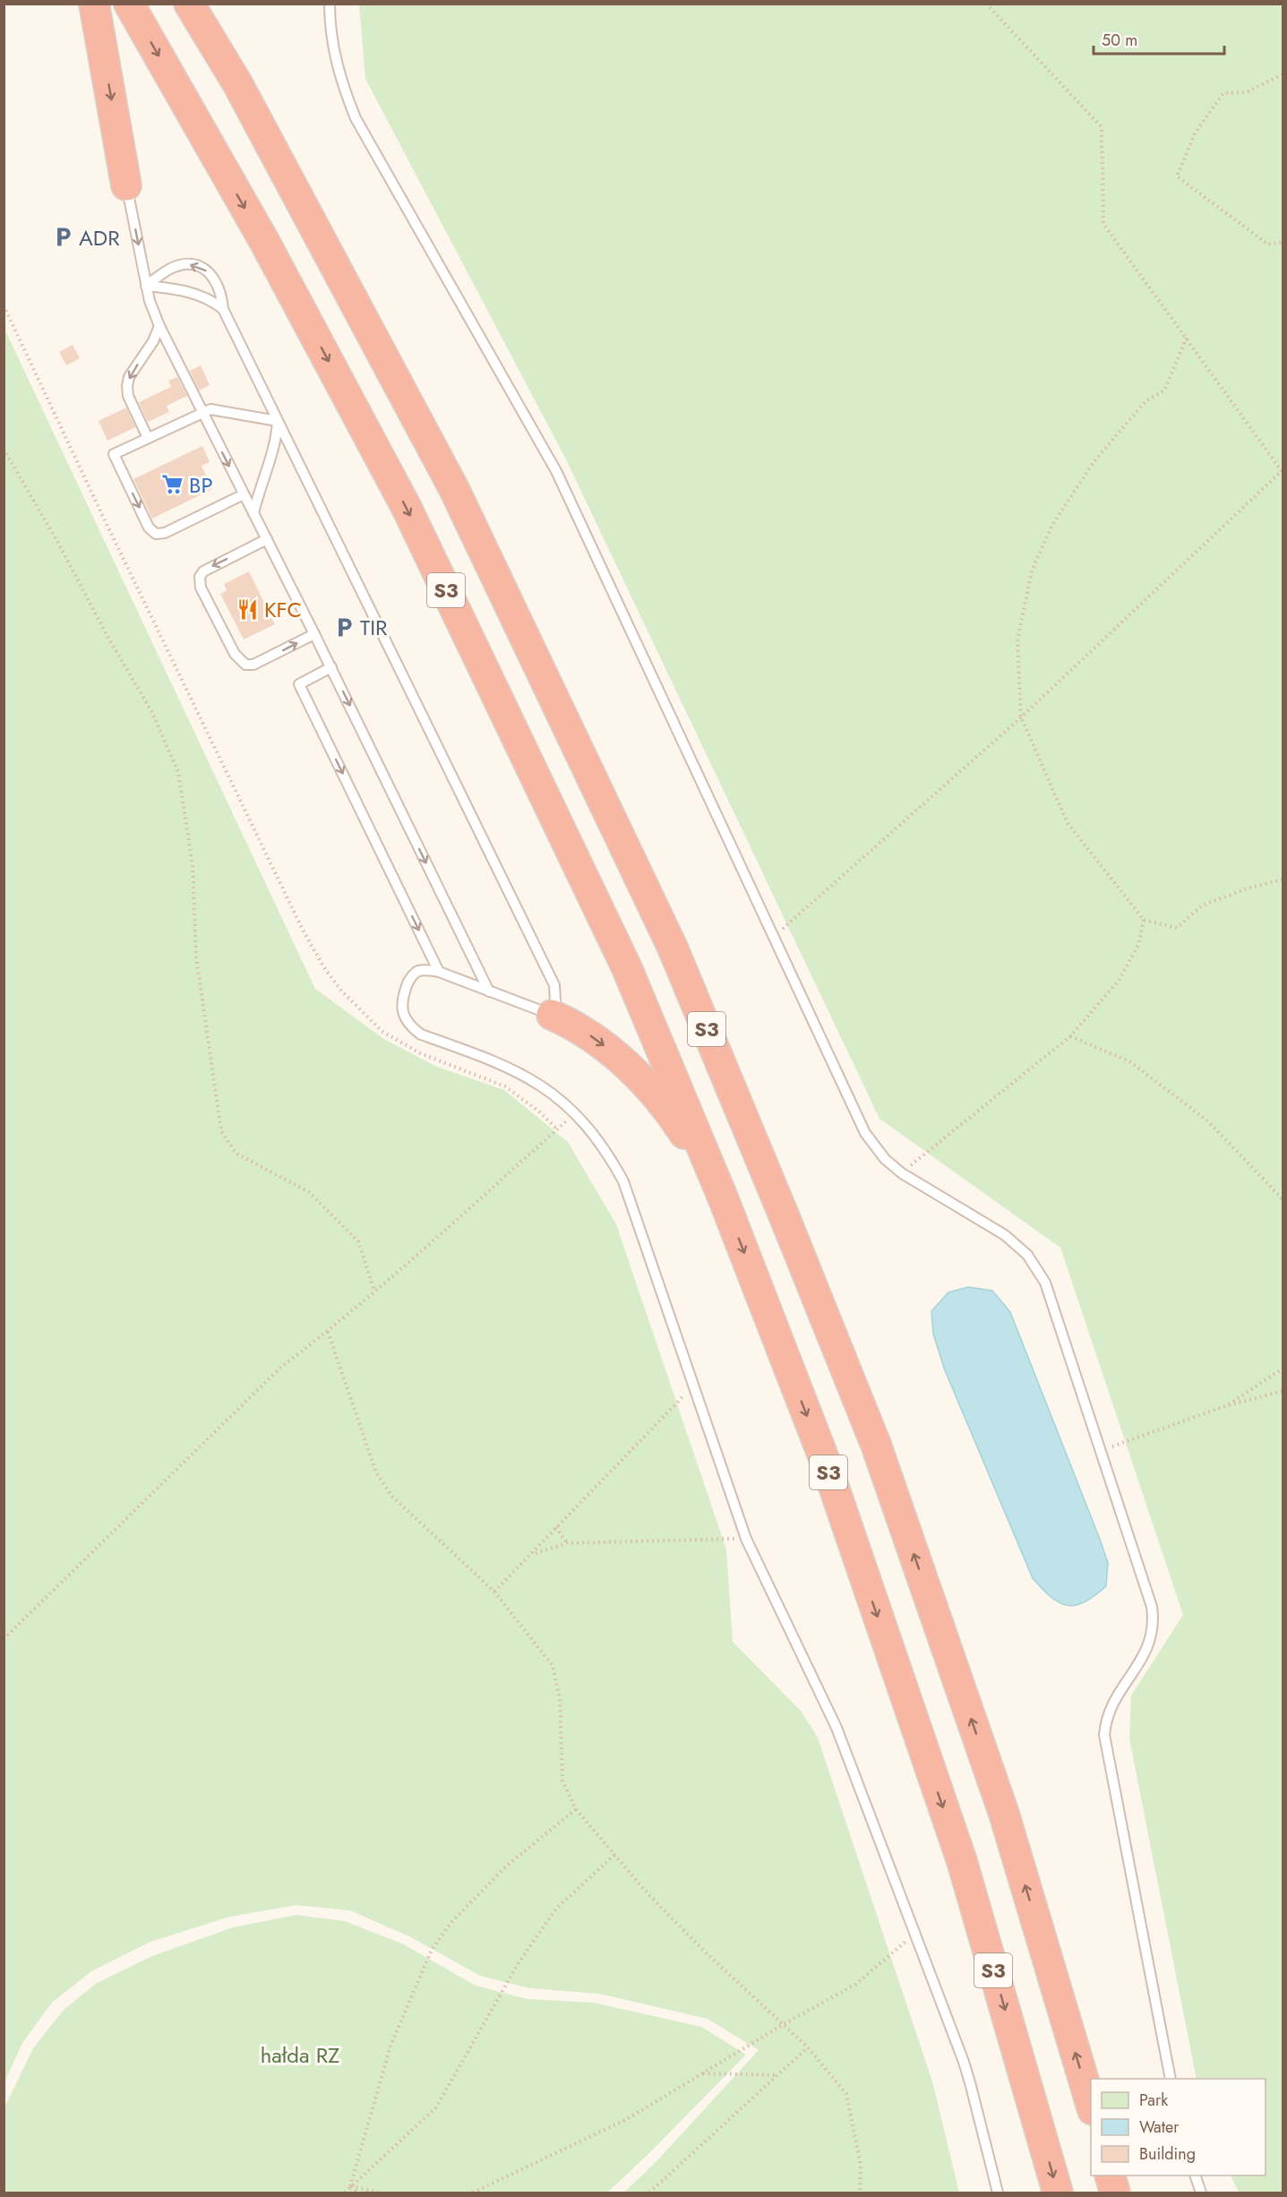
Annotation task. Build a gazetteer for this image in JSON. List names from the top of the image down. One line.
{"streets":{"highway":["S3"]},"parks":["hałda RZ"],"places":{"parking":["ADR","TIR"],"supermarket":["BP"],"restaurant":["KFC"]},"legend":["Park","Water","Building"],"scale_bar":"50 m"}
